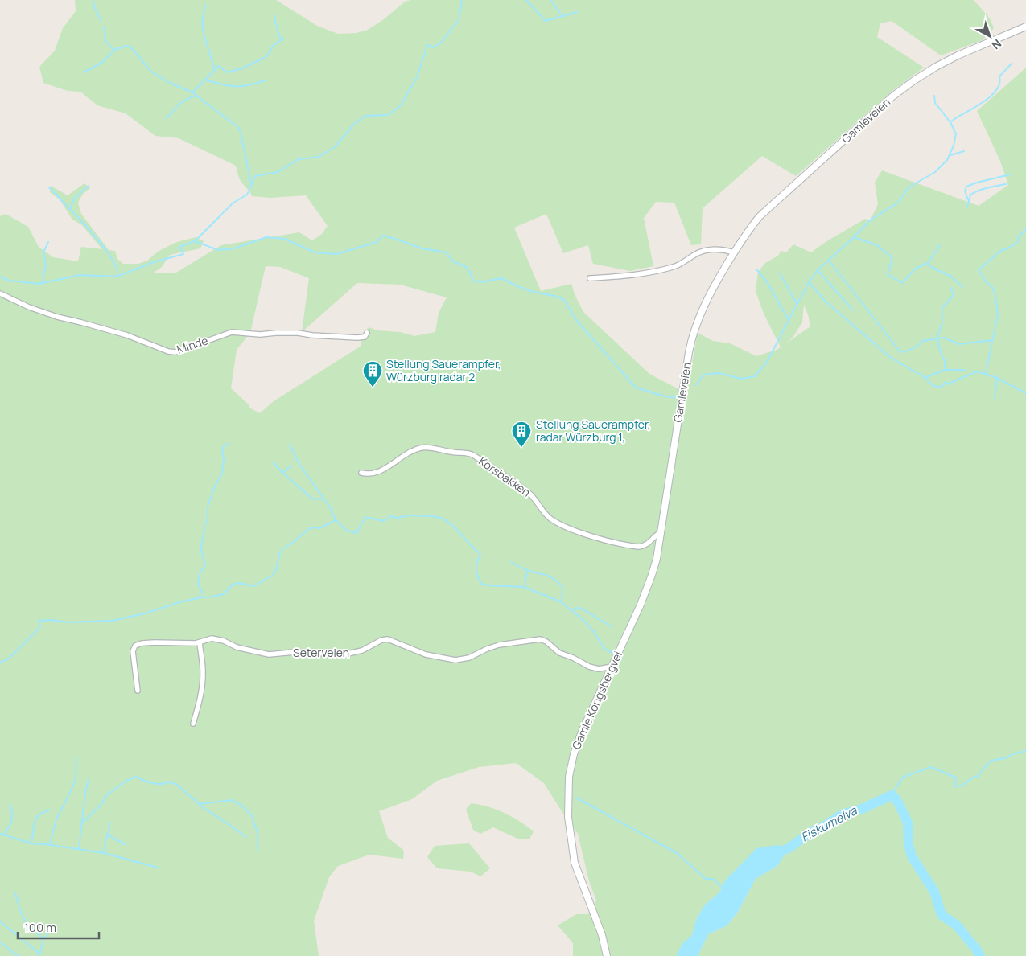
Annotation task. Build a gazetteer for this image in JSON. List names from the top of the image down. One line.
{"streets":{"main road":["Gamleveien","Gamle Kongsbergvei"],"street":["Minde","Korsbakken","Seterveien"]},"crossings":[["Gamleveien","Gamle Kongsbergvei"],["Korsbakken","Gamle Kongsbergvei"],["Seterveien","Gamle Kongsbergvei"]],"water":["Fiskumelva"],"places":{"building":["Stellung Sauerampfer, Würzburg radar 2","Stellung Sauerampfer, radar Würzburg 1,"]},"scale_bar":"100 m","north":"bottom right"}
